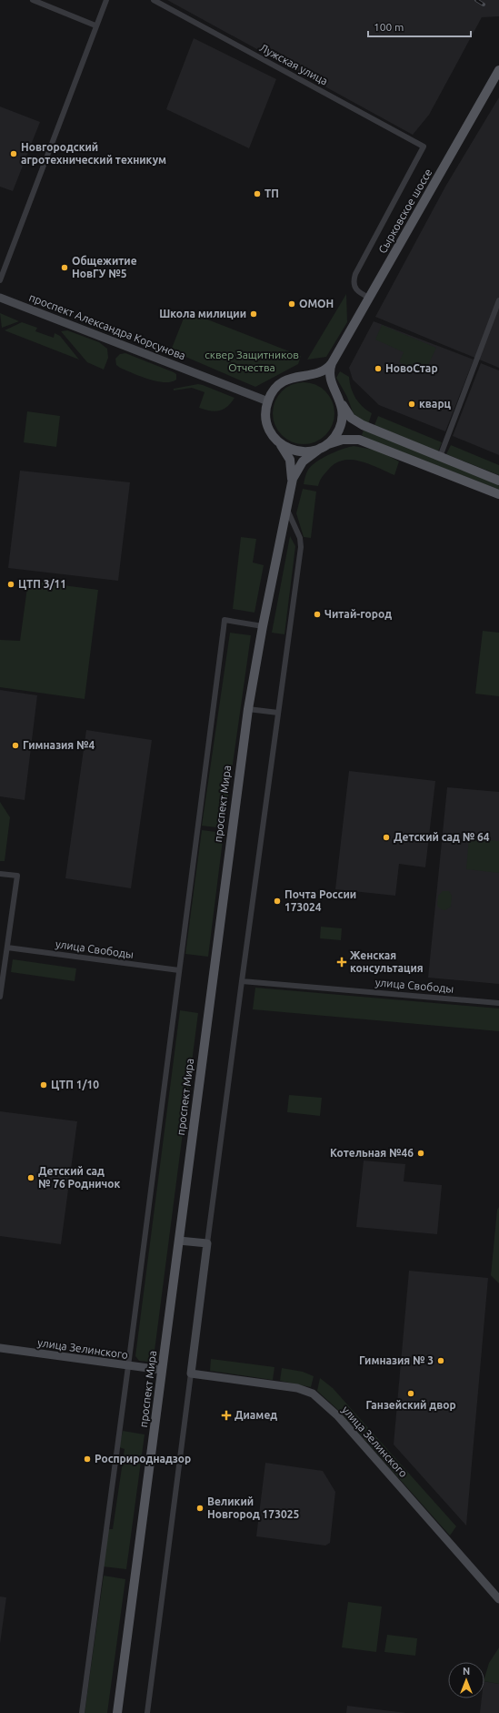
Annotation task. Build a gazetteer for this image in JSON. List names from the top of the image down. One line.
{"streets":{"main road":["Сырковское шоссе","проспект Мира"],"street":["Лужская улица","проспект Александра Корсунова","улица Свободы","улица Зелинского"]},"crossings":[["Лужская улица","Сырковское шоссе"],["проспект Александра Корсунова","проспект Мира"],["проспект Мира","улица Зелинского"]],"parks":["сквер Защитников Отчества"],"places":{"other":["Новгородский агротехнический техникум","ТП","Общежитие НовГУ №5","ОМОН","Школа милиции","НовоСтар","кварц","ЦТП 3/11","Читай-город","Гимназия №4","Детский сад № 64","Почта России 173024","ЦТП 1/10","Котельная №46","Детский сад № 76 Родничок","Гимназия № 3","Ганзейский двор","Росприроднадзор","Великий Новгород 173025"],"health":["Женская консультация","Диамед"]},"scale_bar":"100 m","north":"top"}
